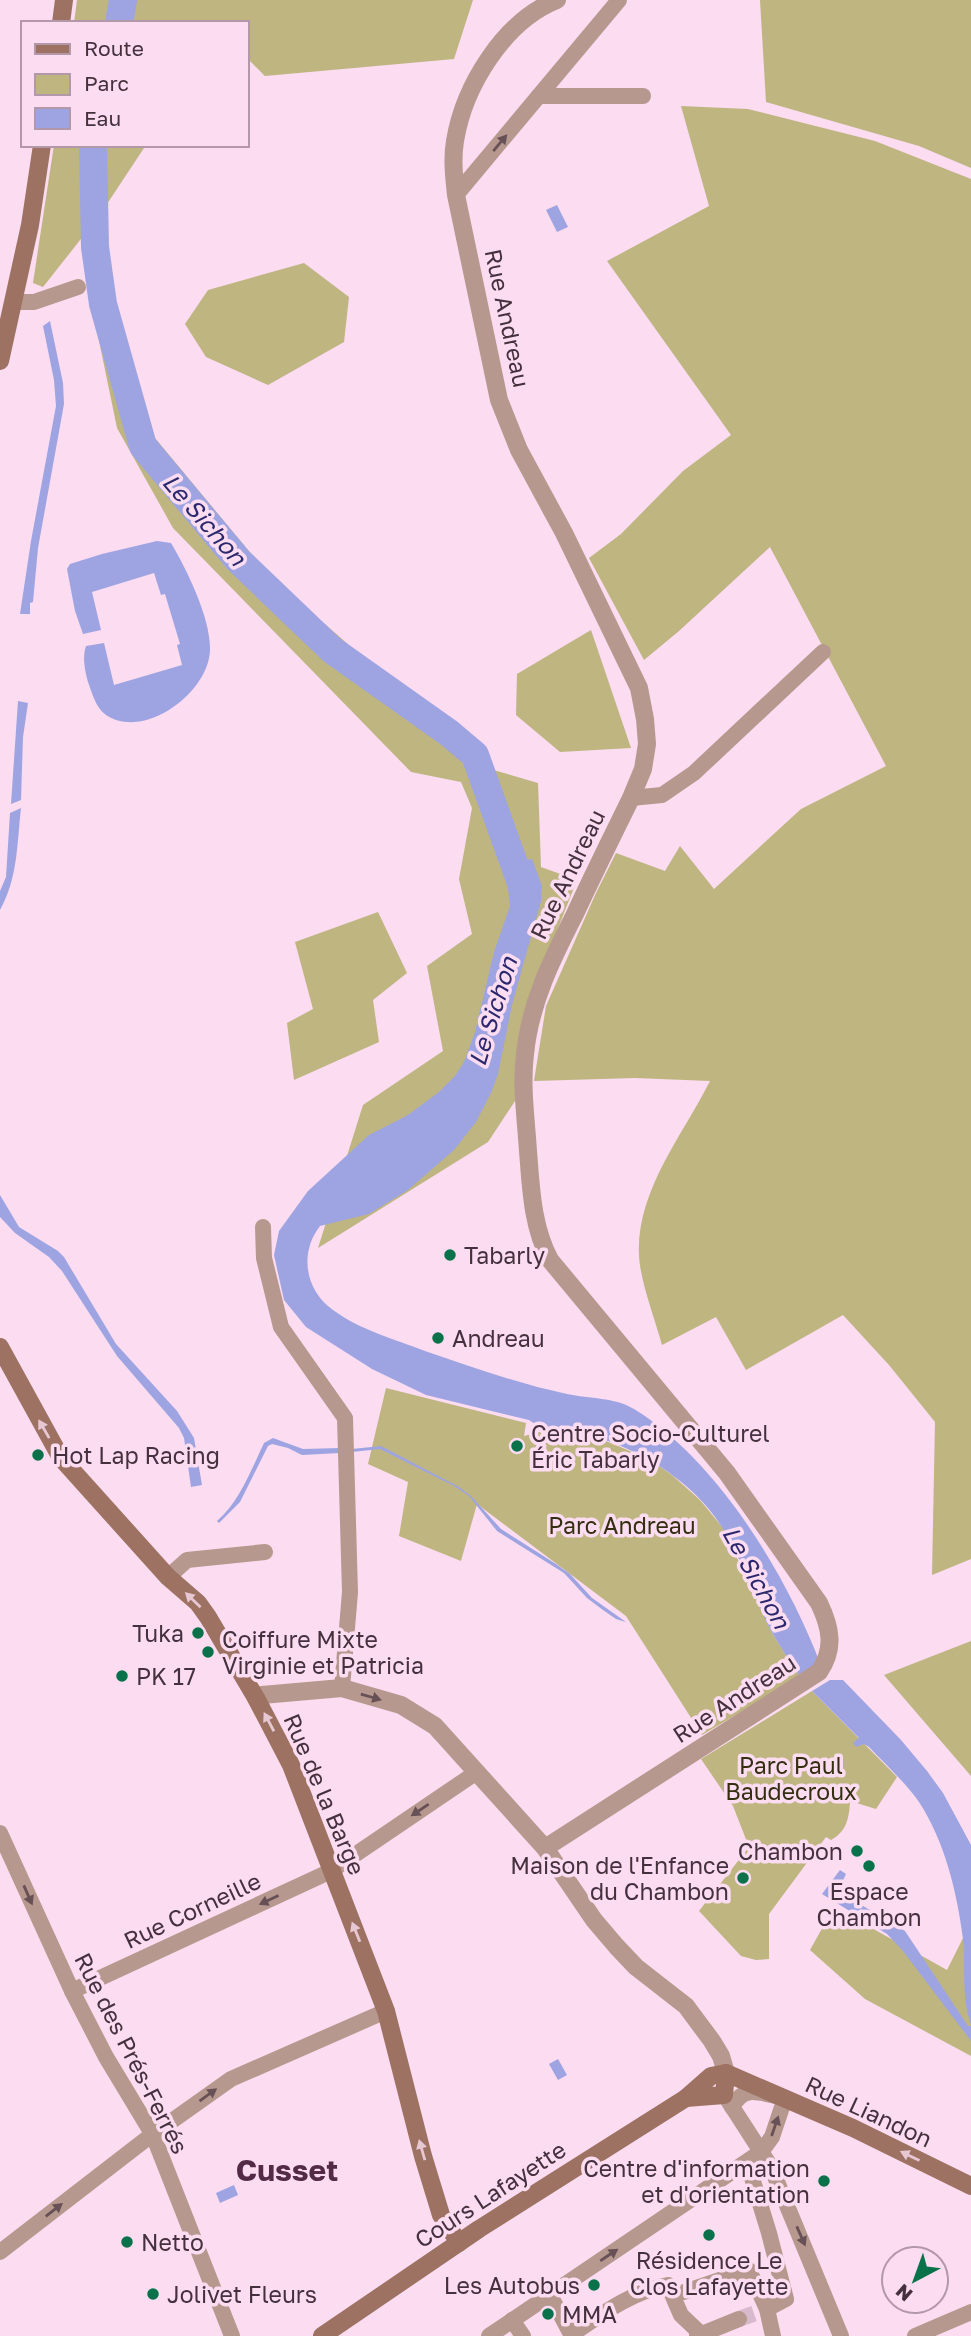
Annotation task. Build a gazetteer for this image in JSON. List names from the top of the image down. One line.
{"streets":{"main road":["Rue de la Barge","Rue Liandon","Cours Lafayette"],"street":["Rue Andreau","Rue Corneille","Rue des Prés-Ferrés"]},"crossings":[["Rue de la Barge","Rue Corneille"],["Rue de la Barge","Cours Lafayette"],["Rue Corneille","Rue des Prés-Ferrés"],["Rue Liandon","Cours Lafayette"]],"one_way":["Rue de la Barge","Rue Corneille","Rue Liandon"],"districts":["Cusset"],"water":["Le Sichon"],"parks":["Parc Andreau","Parc Paul Baudecroux"],"places":["Tabarly","Andreau","Centre Socio-Culturel Éric Tabarly","Hot Lap Racing","Tuka","Coiffure Mixte Virginie et Patricia","PK 17","Chambon","Espace Chambon","Maison de l'Enfance du Chambon","Centre d'information et d'orientation","Résidence Le Clos Lafayette","Netto","Les Autobus","Jolivet Fleurs","MMA"],"legend":["Route","Parc","Eau"],"north":"bottom left"}
